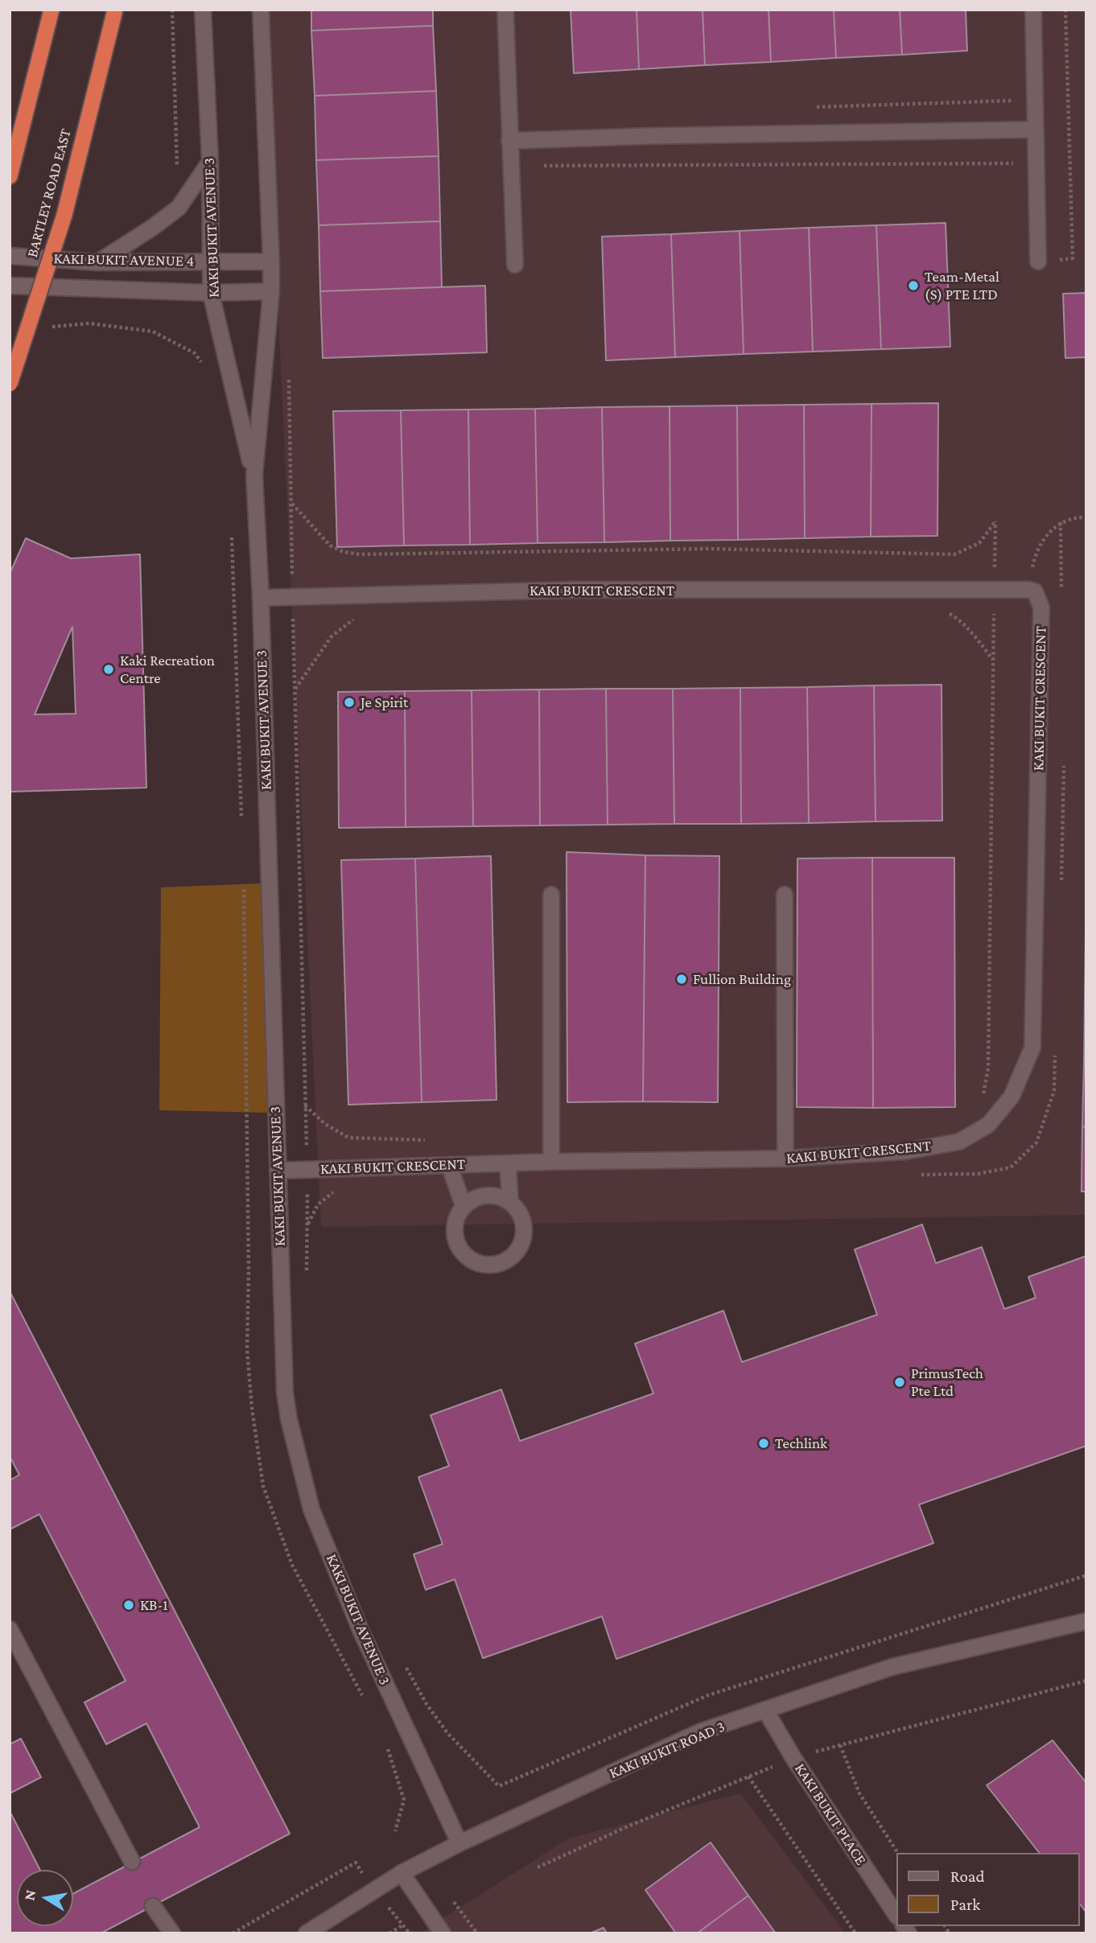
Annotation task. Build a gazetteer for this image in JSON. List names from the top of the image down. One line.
{"streets":{"highway":["BARTLEY ROAD EAST"],"street":["KAKI BUKIT AVENUE 3","KAKI BUKIT AVENUE 4","KAKI BUKIT CRESCENT","KAKI BUKIT ROAD 3","KAKI BUKIT PLACE"]},"crossings":[["KAKI BUKIT AVENUE 3","KAKI BUKIT AVENUE 4"],["KAKI BUKIT AVENUE 3","KAKI BUKIT CRESCENT"],["KAKI BUKIT AVENUE 3","KAKI BUKIT ROAD 3"],["KAKI BUKIT ROAD 3","KAKI BUKIT PLACE"]],"places":["Team-Metal (S) PTE LTD","Kaki Recreation Centre","Je Spirit","Fullion Building","PrimusTech Pte Ltd","Techlink","KB-1"],"legend":["Road","Park"],"north":"left"}
